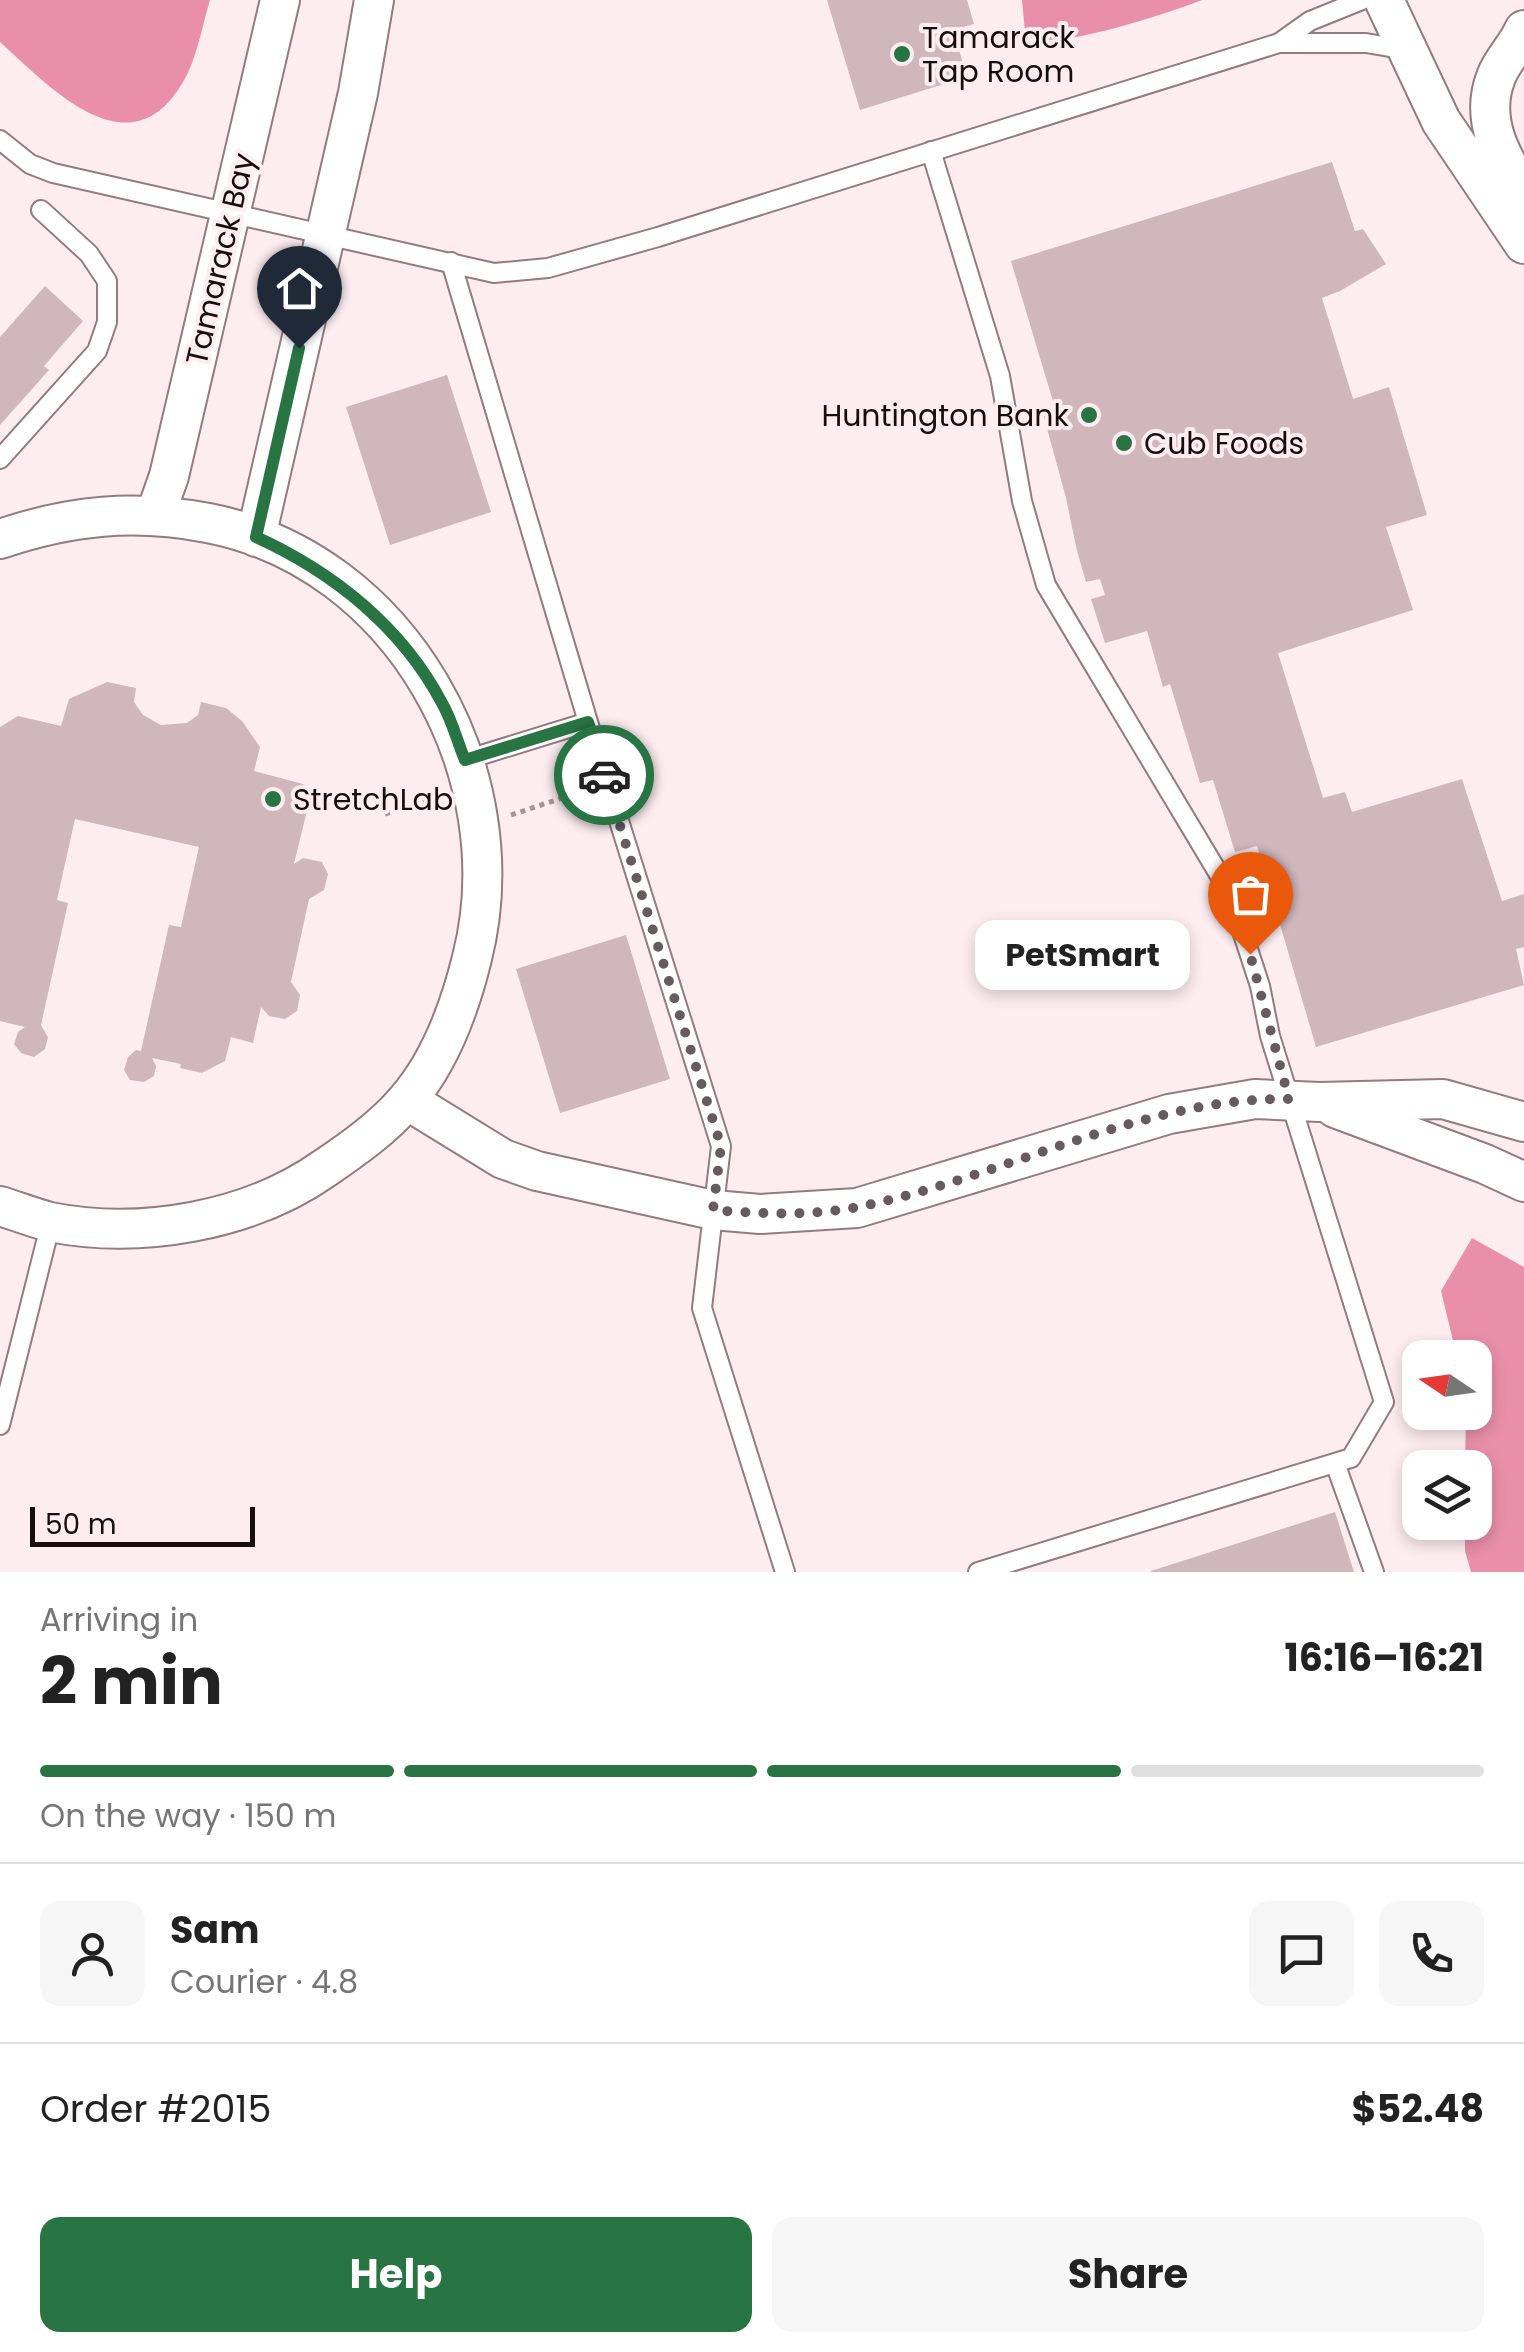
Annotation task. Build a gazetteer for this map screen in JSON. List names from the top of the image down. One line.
{"streets":{"street":["Tamarack Bay"]},"places":["Tamarack Tap Room","Huntington Bank","Cub Foods","StretchLab","PetSmart"],"scale_bar":"50 m","north":"left","page":{"bubble":"PetSmart","scale":"50 m","heading":["2 min","Arriving in","16:16–16:21"],"panel":["Sam","Courier · 4.8","Order #2015","$52.48"],"bar":"On the way · 150 m","buttons":["Help","Share"]}}
